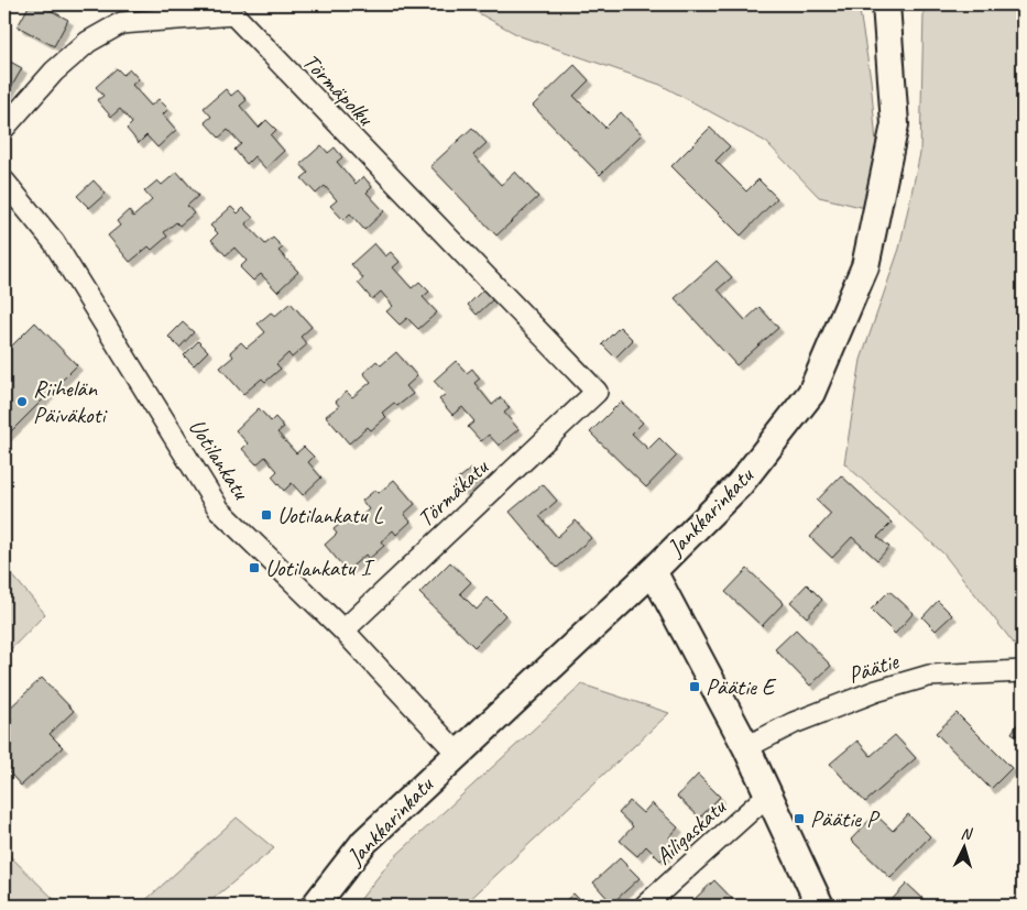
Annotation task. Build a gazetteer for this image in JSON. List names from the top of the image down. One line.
{"streets":{"street":["Törmäpolku","Uotilankatu","Törmäkatu","Jankkarinkatu","Päätie","Ailigaskatu"]},"crossings":[["Törmäpolku","Törmäkatu"],["Uotilankatu","Törmäkatu"],["Uotilankatu","Jankkarinkatu"]],"places":{"other":["Riihelän Päiväkoti"],"transit":["Uotilankatu L","Uotilankatu I","Päätie E","Päätie P"]},"north":"top"}
